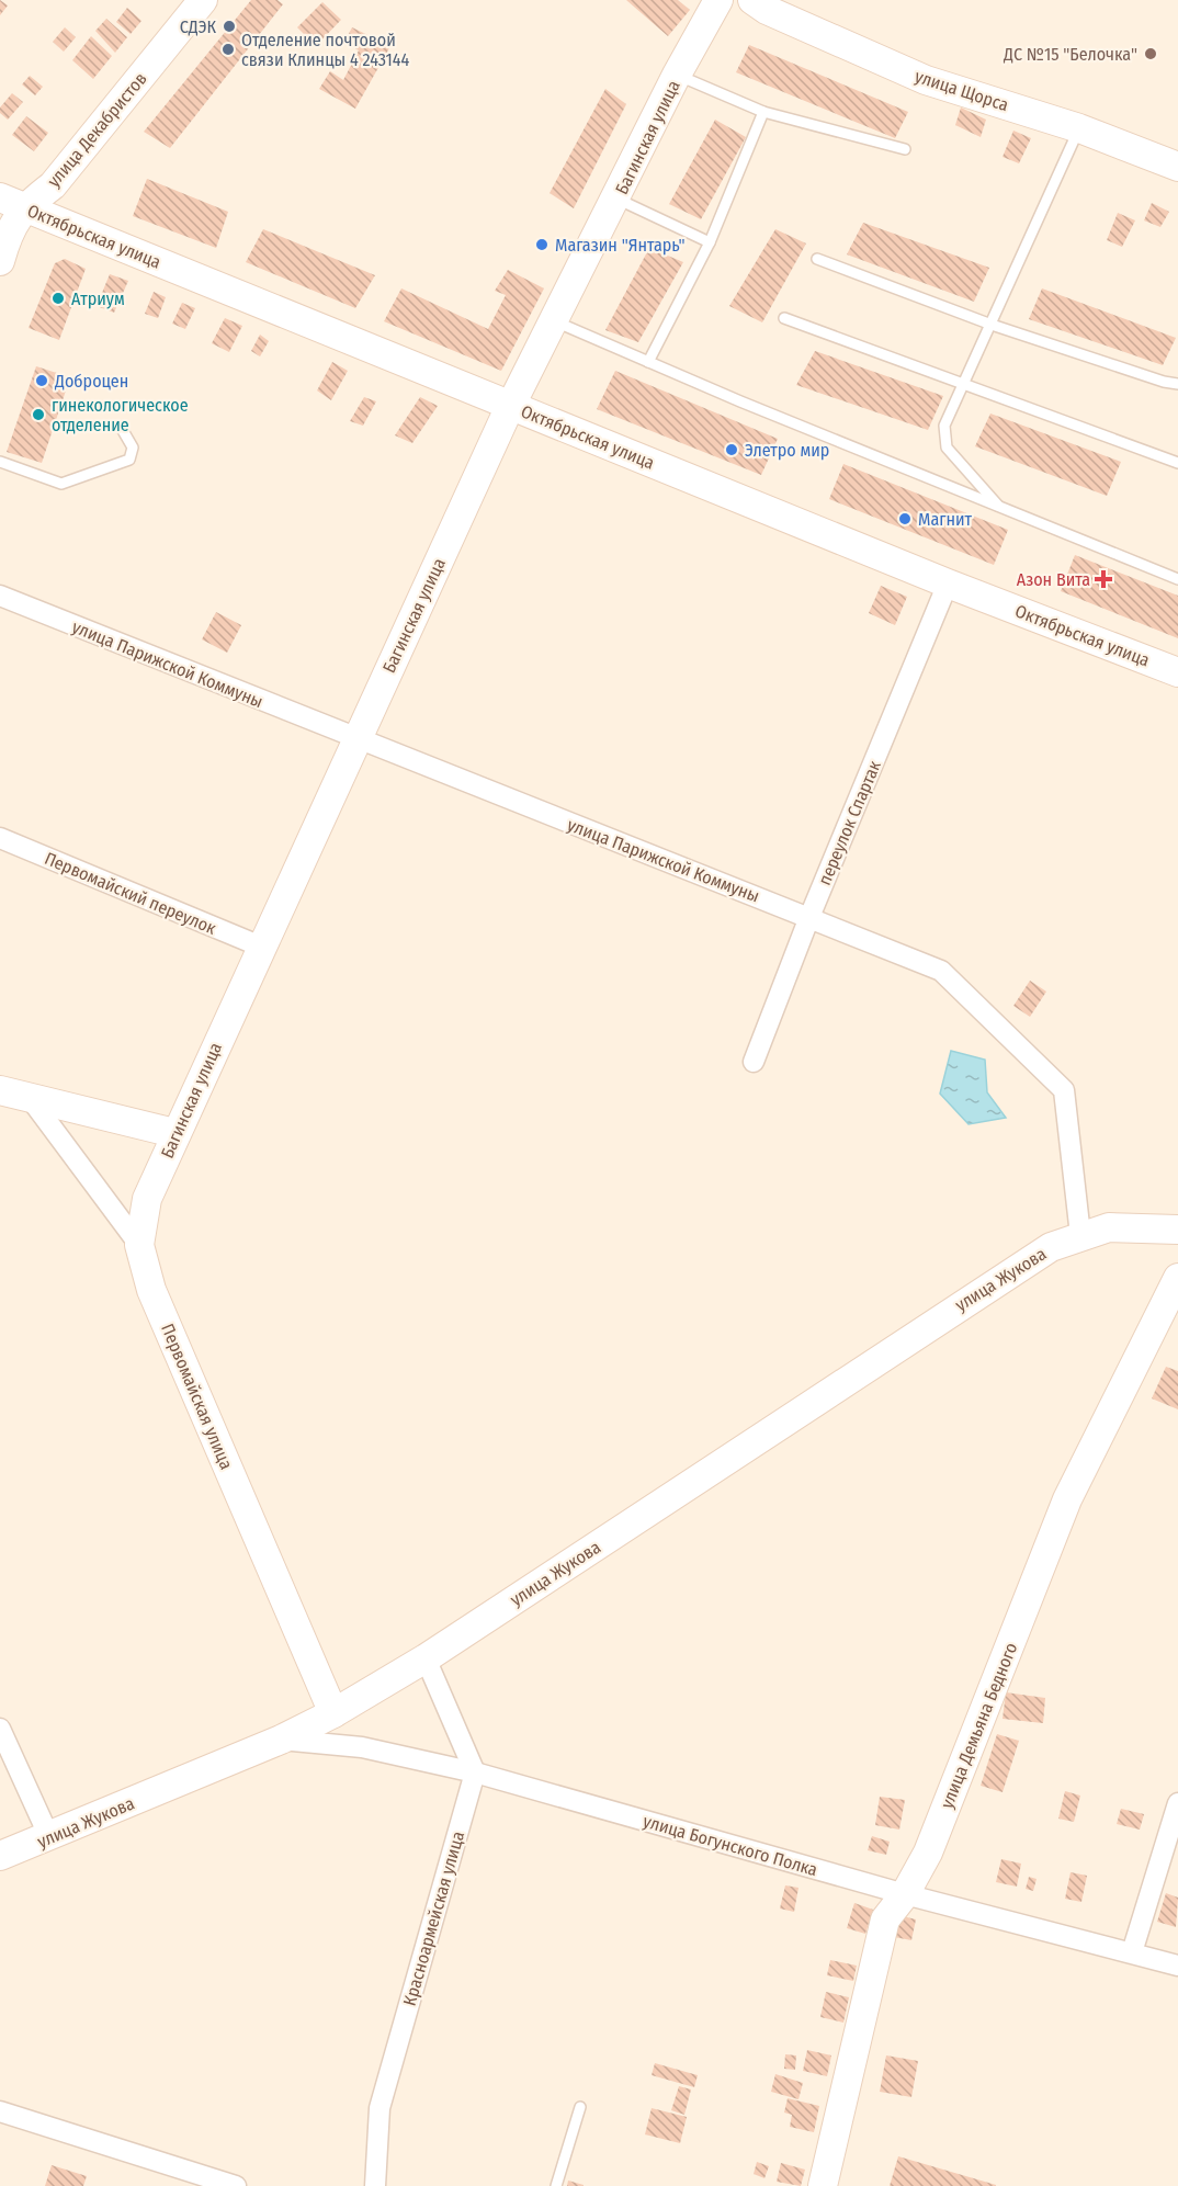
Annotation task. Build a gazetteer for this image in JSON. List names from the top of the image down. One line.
{"streets":{"street":["улица Щорса","улица Декабристов","Багинская улица","Октябрьская улица","улица Парижской Коммуны","переулок Спартак","Первомайский переулок","улица Жукова","Первомайская улица","улица Демьяна Бедного","улица Богунского Полка","Красноармейская улица"]},"crossings":[["улица Декабристов","Октябрьская улица"],["Багинская улица","Октябрьская улица"],["Багинская улица","улица Парижской Коммуны"],["Багинская улица","Первомайский переулок"],["Багинская улица","Первомайская улица"],["Октябрьская улица","переулок Спартак"],["улица Парижской Коммуны","переулок Спартак"],["улица Парижской Коммуны","улица Жукова"],["улица Жукова","Первомайская улица"],["улица Жукова","улица Богунского Полка"],["улица Демьяна Бедного","улица Богунского Полка"],["улица Богунского Полка","Красноармейская улица"]],"places":{"other":["СДЭК","Отделение почтовой связи Клинцы 4 243144","ДС №15 \"Белочка\"","Магазин \"Янтарь\"","Атриум","Доброцен","гинекологическое отделение","Элетро мир","Магнит"],"health":["Азон Вита"]}}
